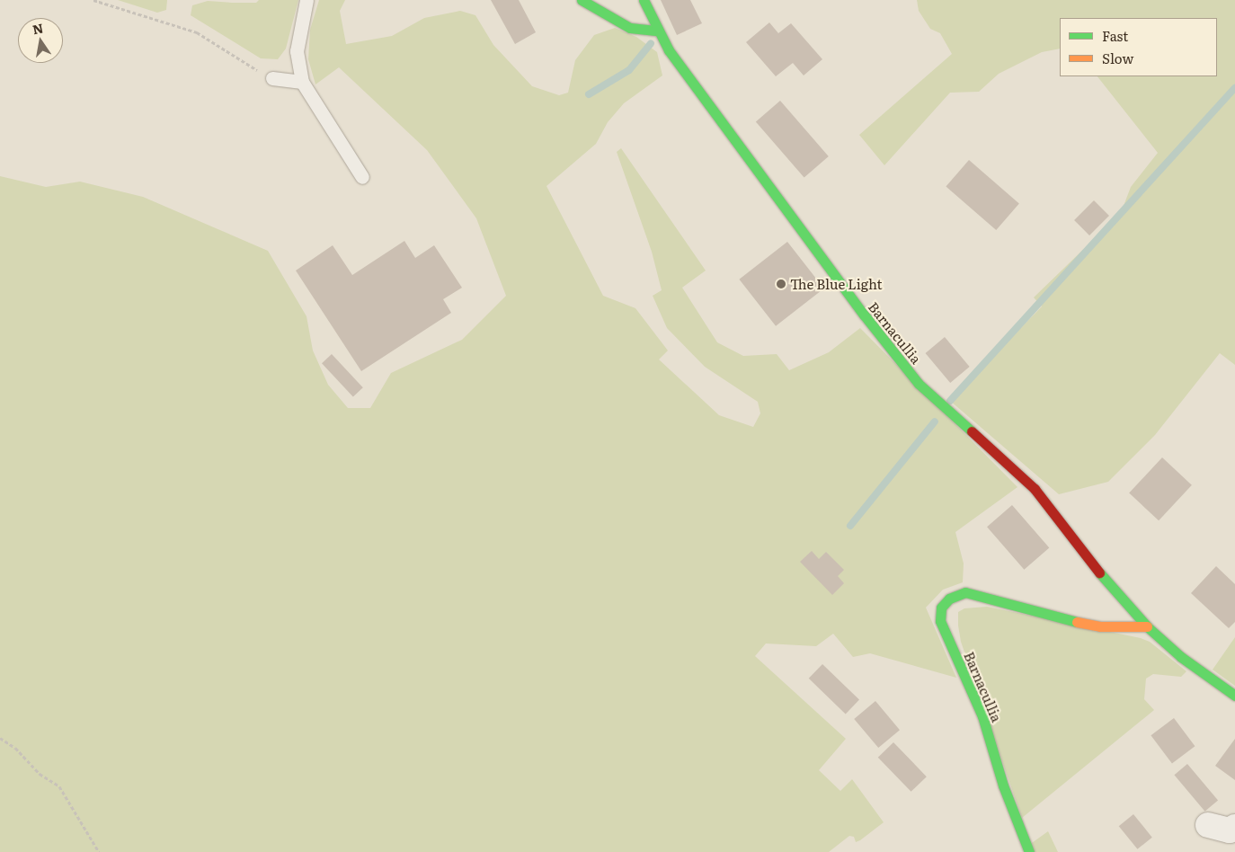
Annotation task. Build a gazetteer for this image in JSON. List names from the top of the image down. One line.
{"streets":{"street":["Barnacullia"]},"places":["The Blue Light"],"legend":["Fast","Slow"],"north":"top"}
